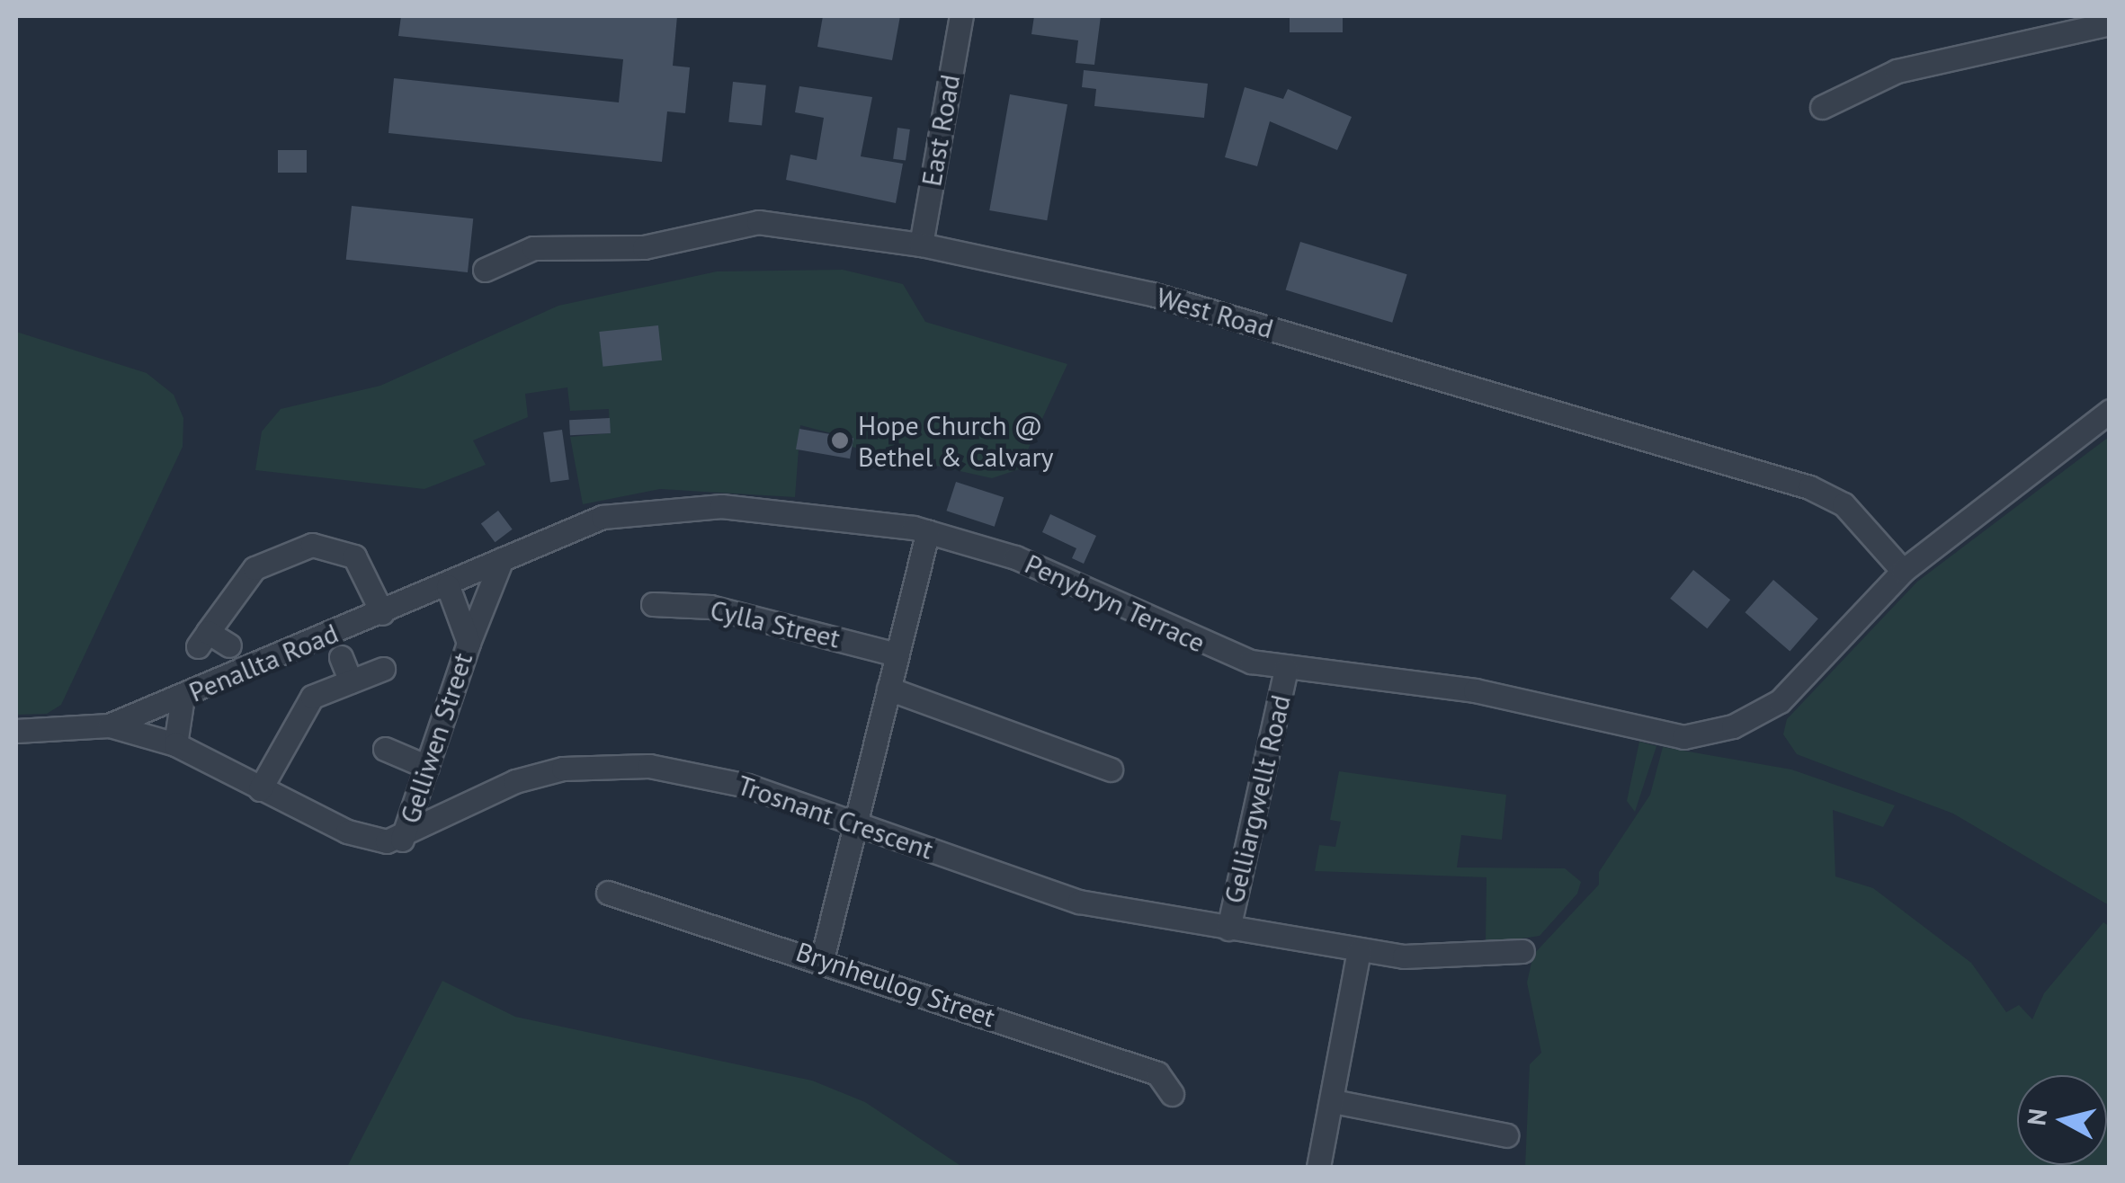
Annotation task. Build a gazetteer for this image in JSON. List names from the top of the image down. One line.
{"streets":{"street":["East Road","West Road","Penybryn Terrace","Cylla Street","Penallta Road","Gelliwen Street","Gelliargwellt Road","Trosnant Crescent","Brynheulog Street"]},"crossings":[["East Road","West Road"],["West Road","Penybryn Terrace"],["Penybryn Terrace","Penallta Road"],["Penybryn Terrace","Gelliargwellt Road"],["Penallta Road","Gelliwen Street"],["Gelliwen Street","Trosnant Crescent"],["Gelliargwellt Road","Trosnant Crescent"]],"places":["Hope Church @ Bethel & Calvary"],"north":"left"}
